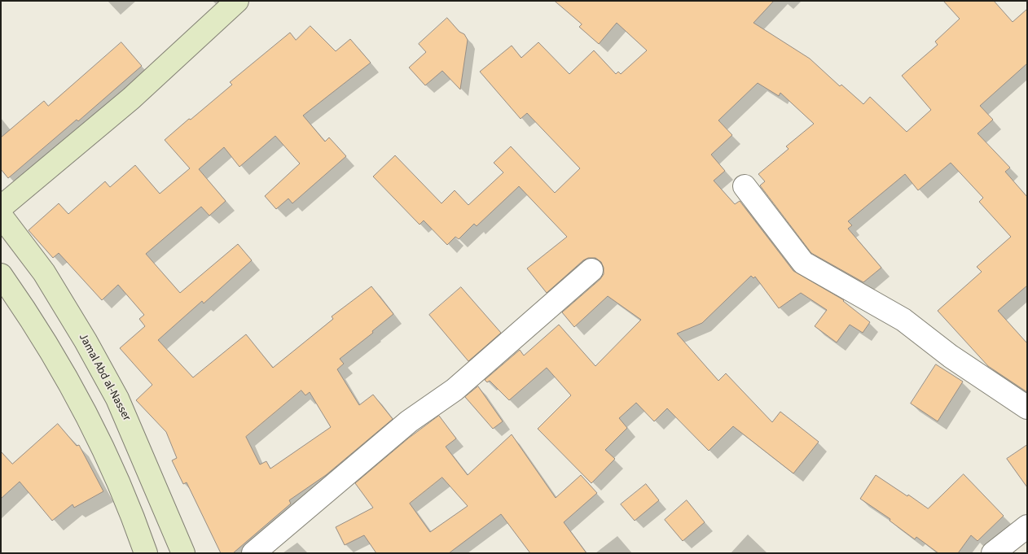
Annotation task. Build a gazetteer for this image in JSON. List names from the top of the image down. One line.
{"streets":{"main road":["Jamal Abd al-Nasser"]}}
